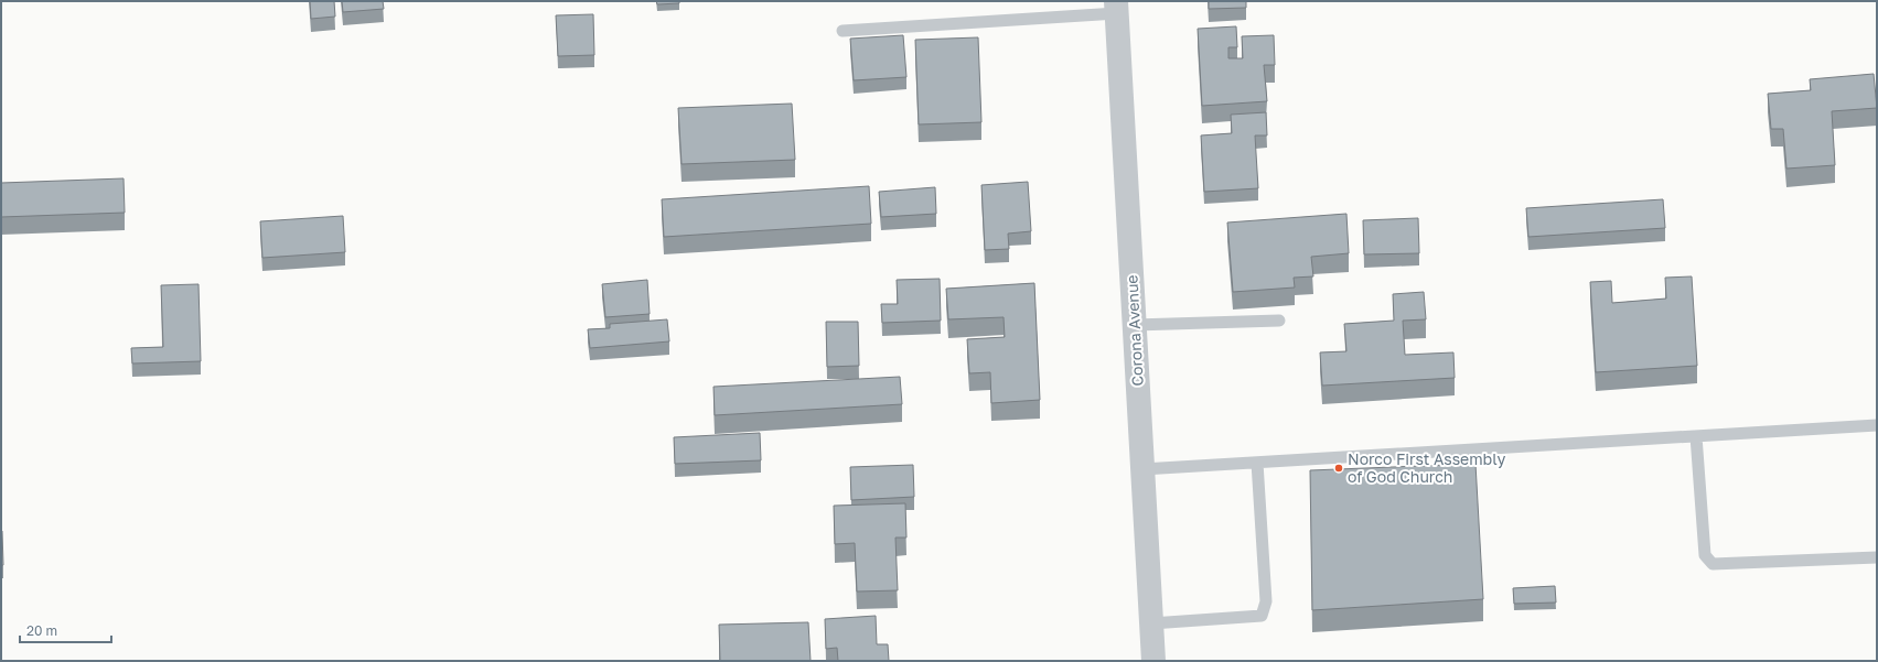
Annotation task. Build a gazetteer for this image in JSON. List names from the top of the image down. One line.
{"streets":{"street":["Corona Avenue"]},"places":["Norco First Assembly of God Church"],"scale_bar":"20 m"}
